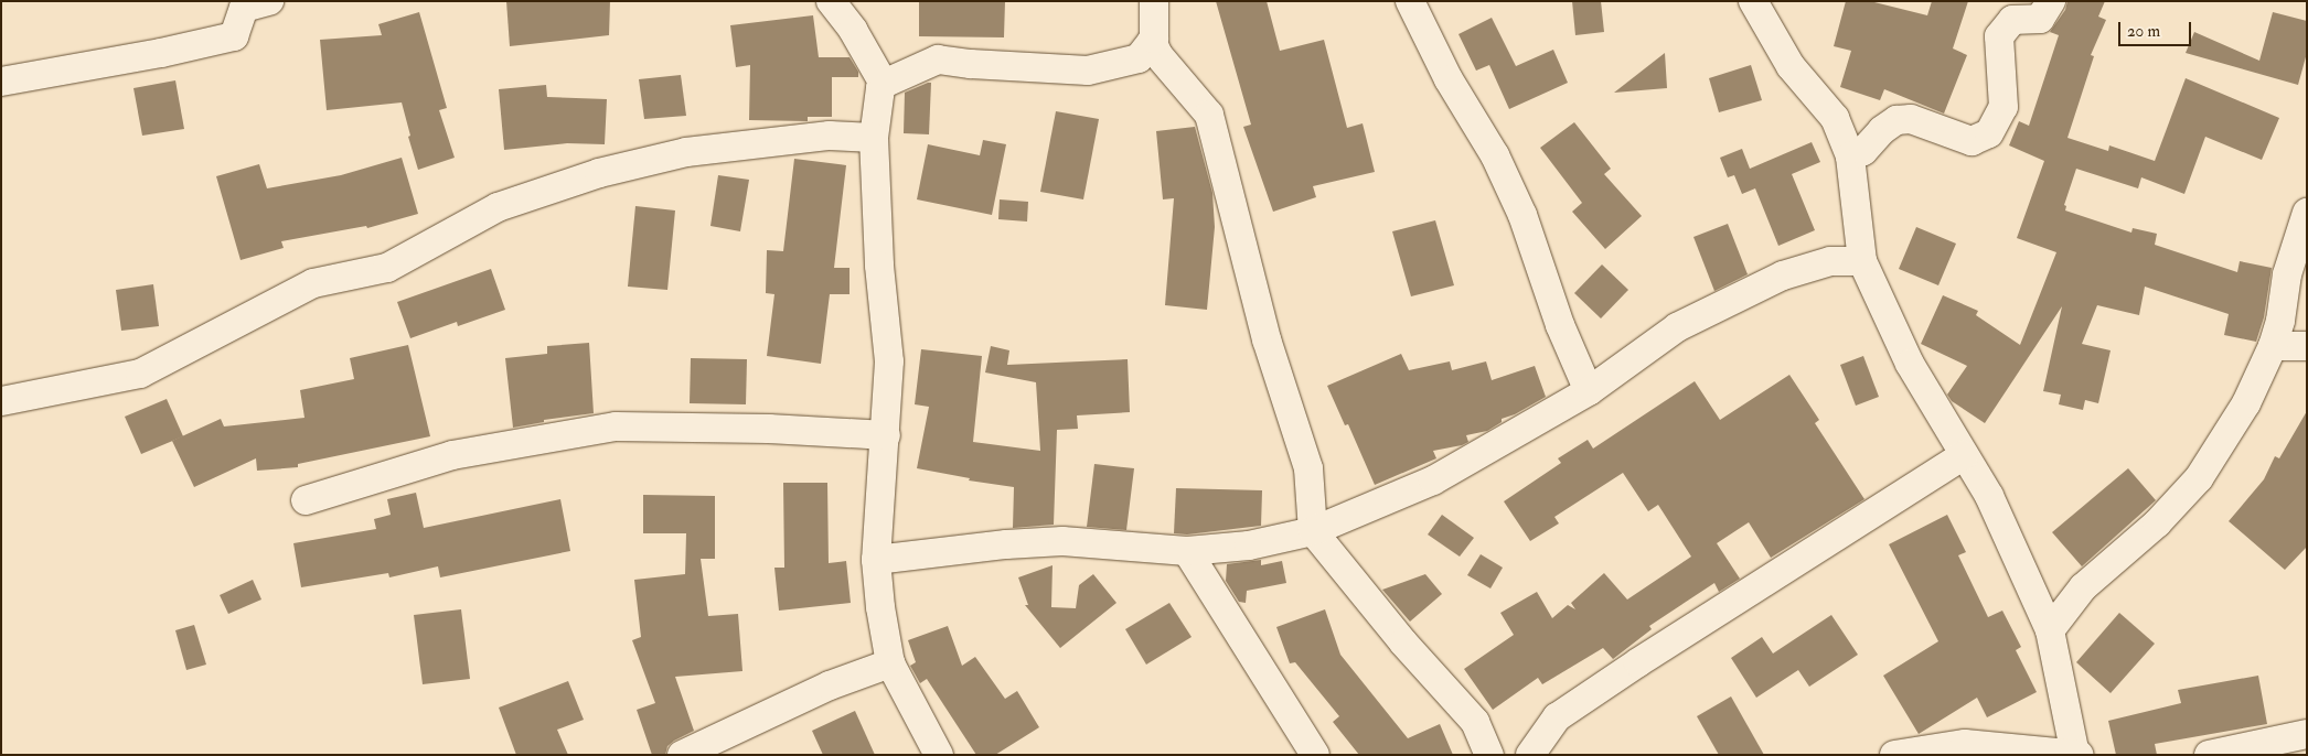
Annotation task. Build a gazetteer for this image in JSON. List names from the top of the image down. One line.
{"scale_bar":"20 m"}
